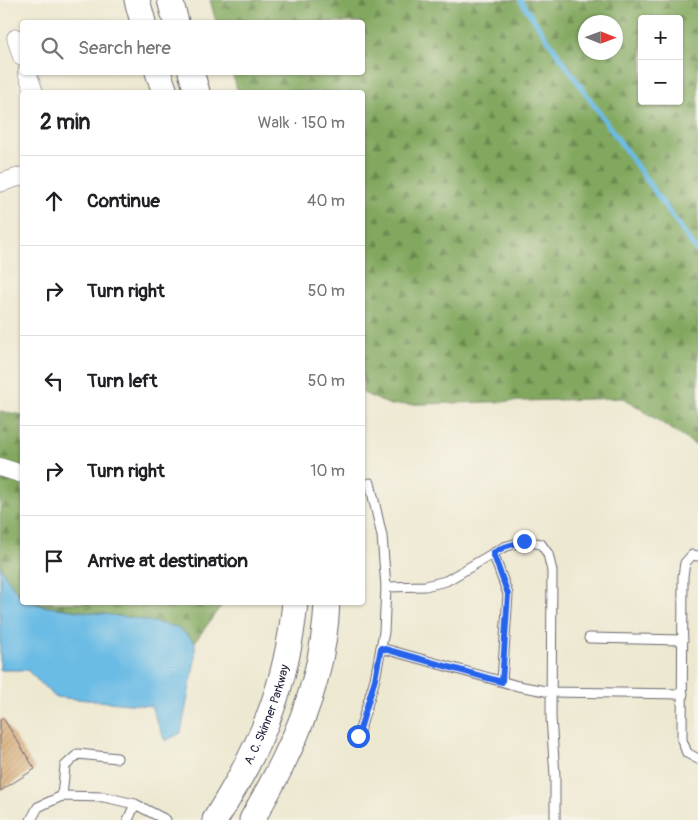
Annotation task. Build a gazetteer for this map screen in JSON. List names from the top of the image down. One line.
{"streets":{"main road":["A. C. Skinner Parkway"]},"north":"right","page":{"map_buttons":["+","−"],"search":"Search here","heading":["2 min","Walk · 150 m"],"list":[["Continue","40 m"],["Turn right","50 m"],["Turn left","50 m"],["Turn right","10 m"],"Arrive at destination"]}}
